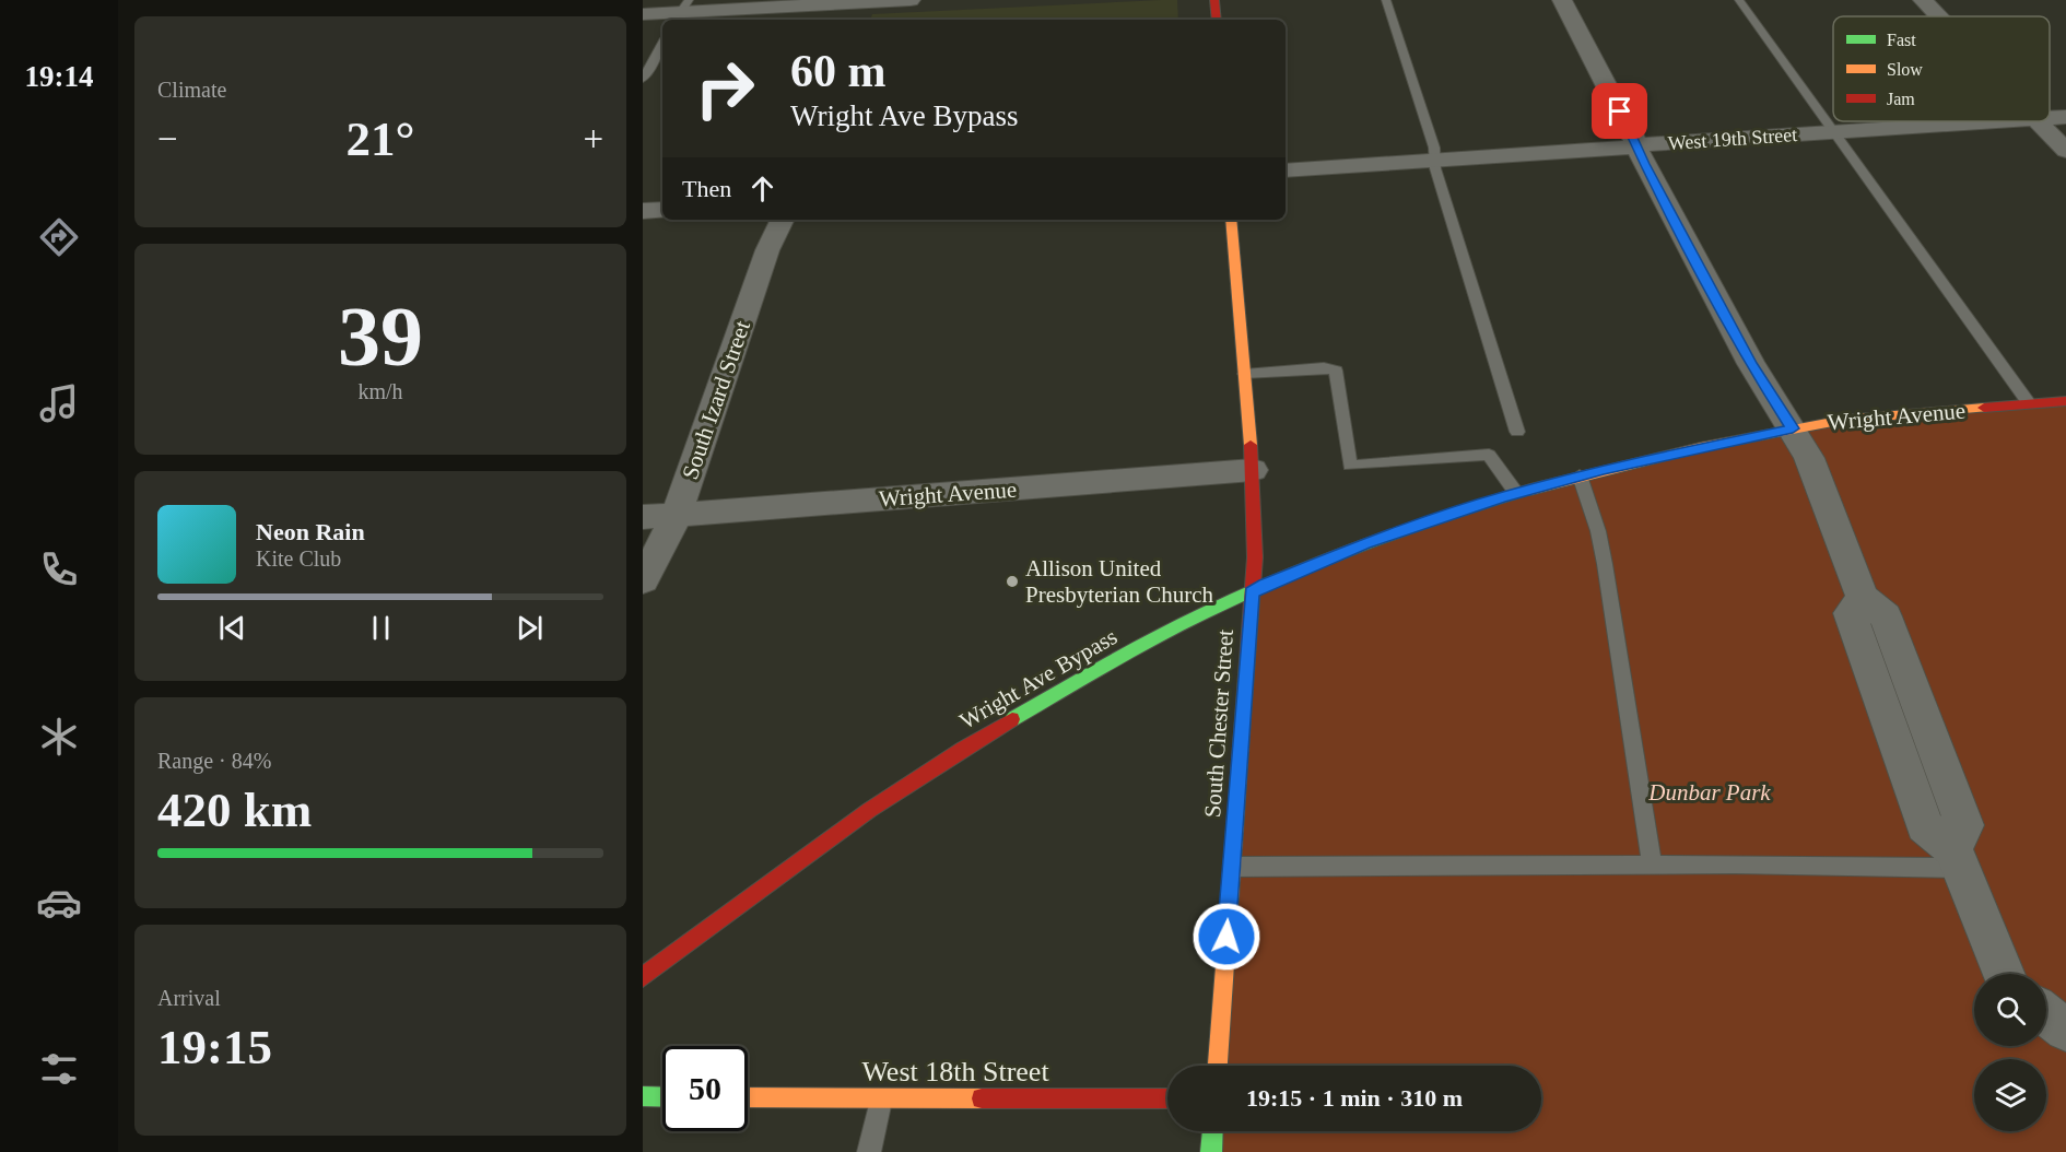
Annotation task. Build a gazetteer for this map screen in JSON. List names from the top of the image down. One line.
{"streets":{"main road":["Wright Avenue","Wright Ave Bypass","South Chester Street","West 18th Street"],"street":["West 19th Street","South Izard Street"]},"crossings":[["South Izard Street","Wright Avenue"],["Wright Avenue","Wright Ave Bypass"],["Wright Avenue","South Chester Street"],["Wright Ave Bypass","South Chester Street"]],"parks":["Dunbar Park"],"places":["Allison United Presbyterian Church"],"legend":["Fast","Slow","Jam"],"page":{"tabs":"19:14","tile":["Climate",["39","km/h"],["Range · 84%","420 km"],["Arrival","19:15"]],"turn":["60 m","Wright Ave Bypass"],"heat":["−","21°","+"],"then":"Then","song":["Neon Rain","Kite Club"],"limit":"50","trip":"19:15 · 1 min · 310 m"}}
